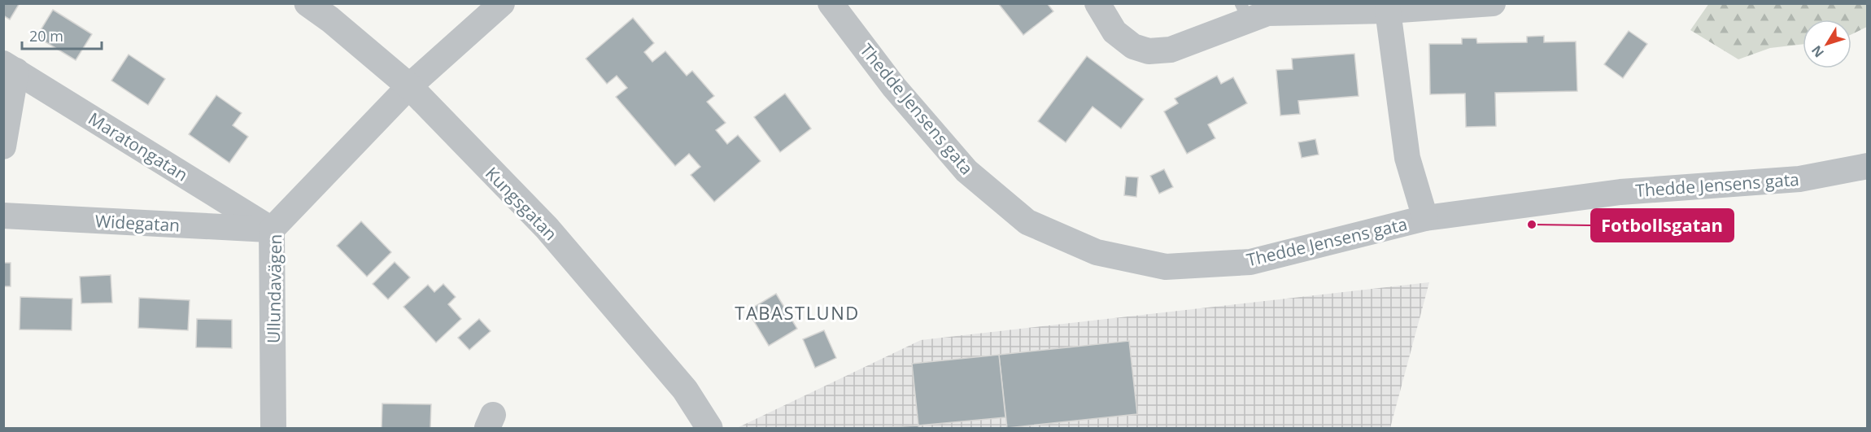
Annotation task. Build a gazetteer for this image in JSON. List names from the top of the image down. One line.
{"streets":{"street":["Thedde Jensens gata","Maratongatan","Kungsgatan","Widegatan","Ullundavägen"]},"crossings":[["Maratongatan","Widegatan"],["Maratongatan","Ullundavägen"],["Kungsgatan","Ullundavägen"],["Widegatan","Ullundavägen"]],"districts":["TABASTLUND"],"places":["Fotbollsgatan"],"scale_bar":"20 m","north":"bottom left"}
